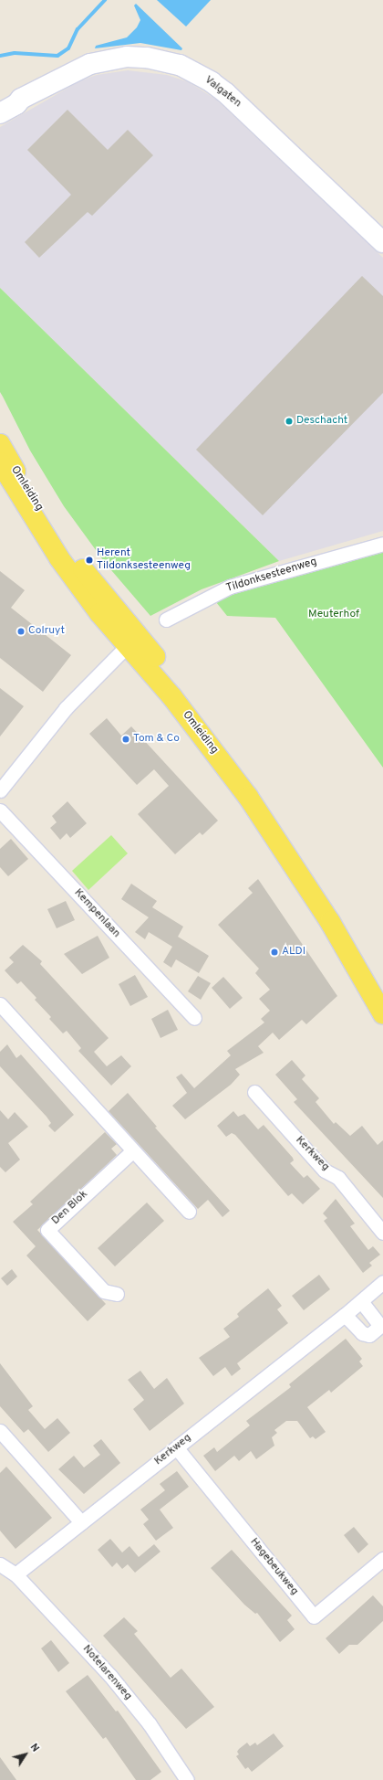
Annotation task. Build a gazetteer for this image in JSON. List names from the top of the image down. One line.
{"streets":{"main road":["Omleiding"],"street":["Valgaten","Tildonksesteenweg","Kempenlaan","Kerkweg","Den Blok","Hagebeukweg","Notelarenweg"]},"crossings":[["Kerkweg","Hagebeukweg"],["Kerkweg","Notelarenweg"]],"parks":["Meuterhof"],"places":["Deschacht","Herent Tildonksesteenweg","Colruyt","Tom & Co","ALDI"],"north":"top right"}
